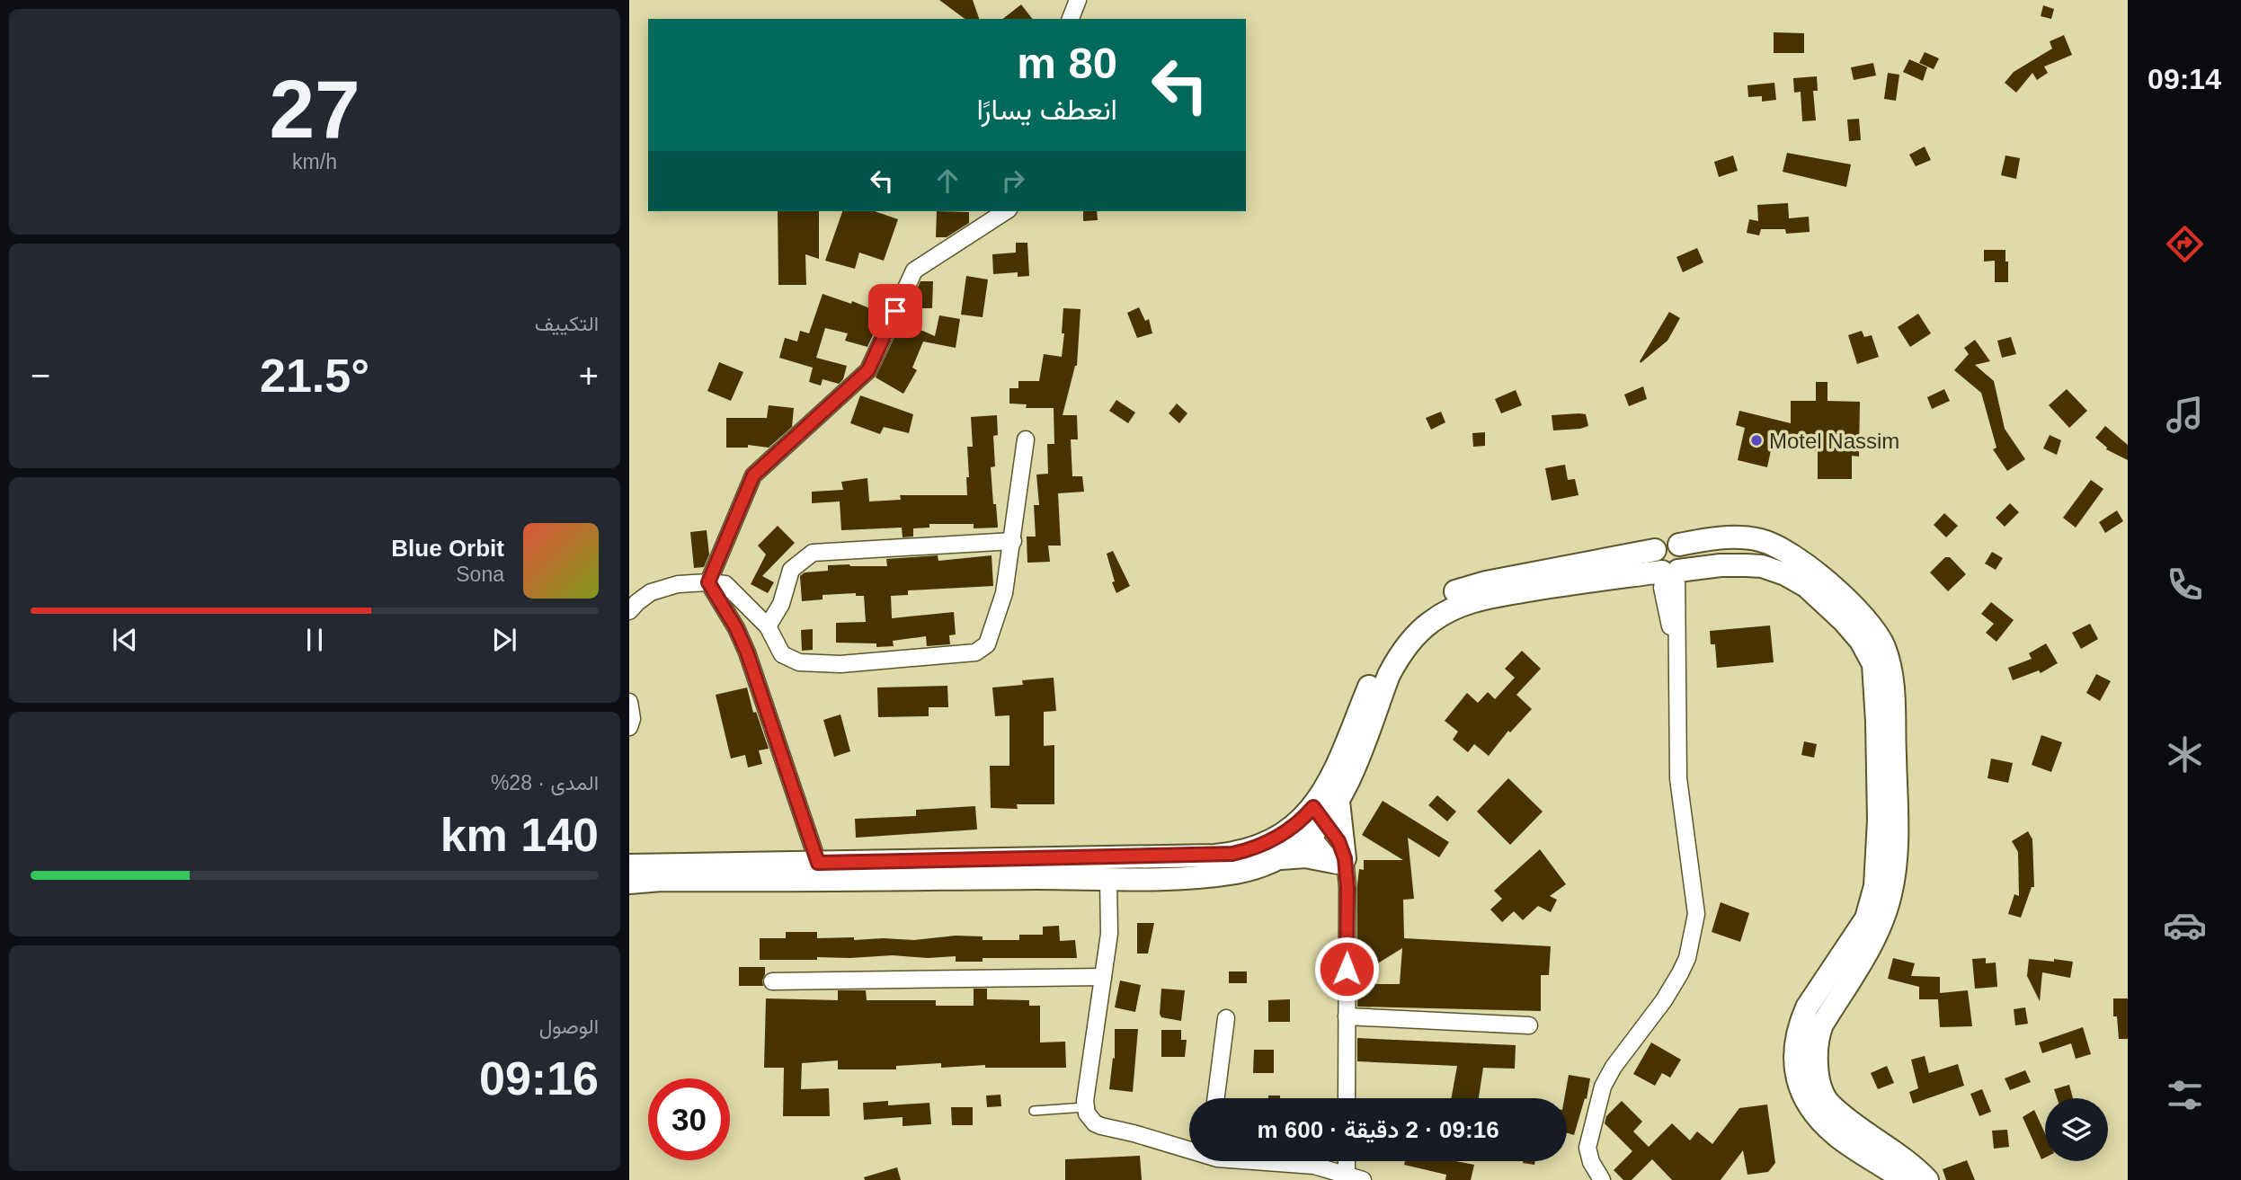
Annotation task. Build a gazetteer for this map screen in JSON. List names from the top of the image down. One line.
{"places":["Motel Nassim"],"page":{"tabs":"09:14","tile":[["27","km/h"],"التكييف",["المدى · 28%","140 km"],["الوصول","09:16"]],"turn":["80 m","انعطف يسارًا"],"heat":["−","21.5°","+"],"song":["Blue Orbit","Sona"],"limit":"30","trip":"09:16 · 2 دقيقة · 600 m"}}
